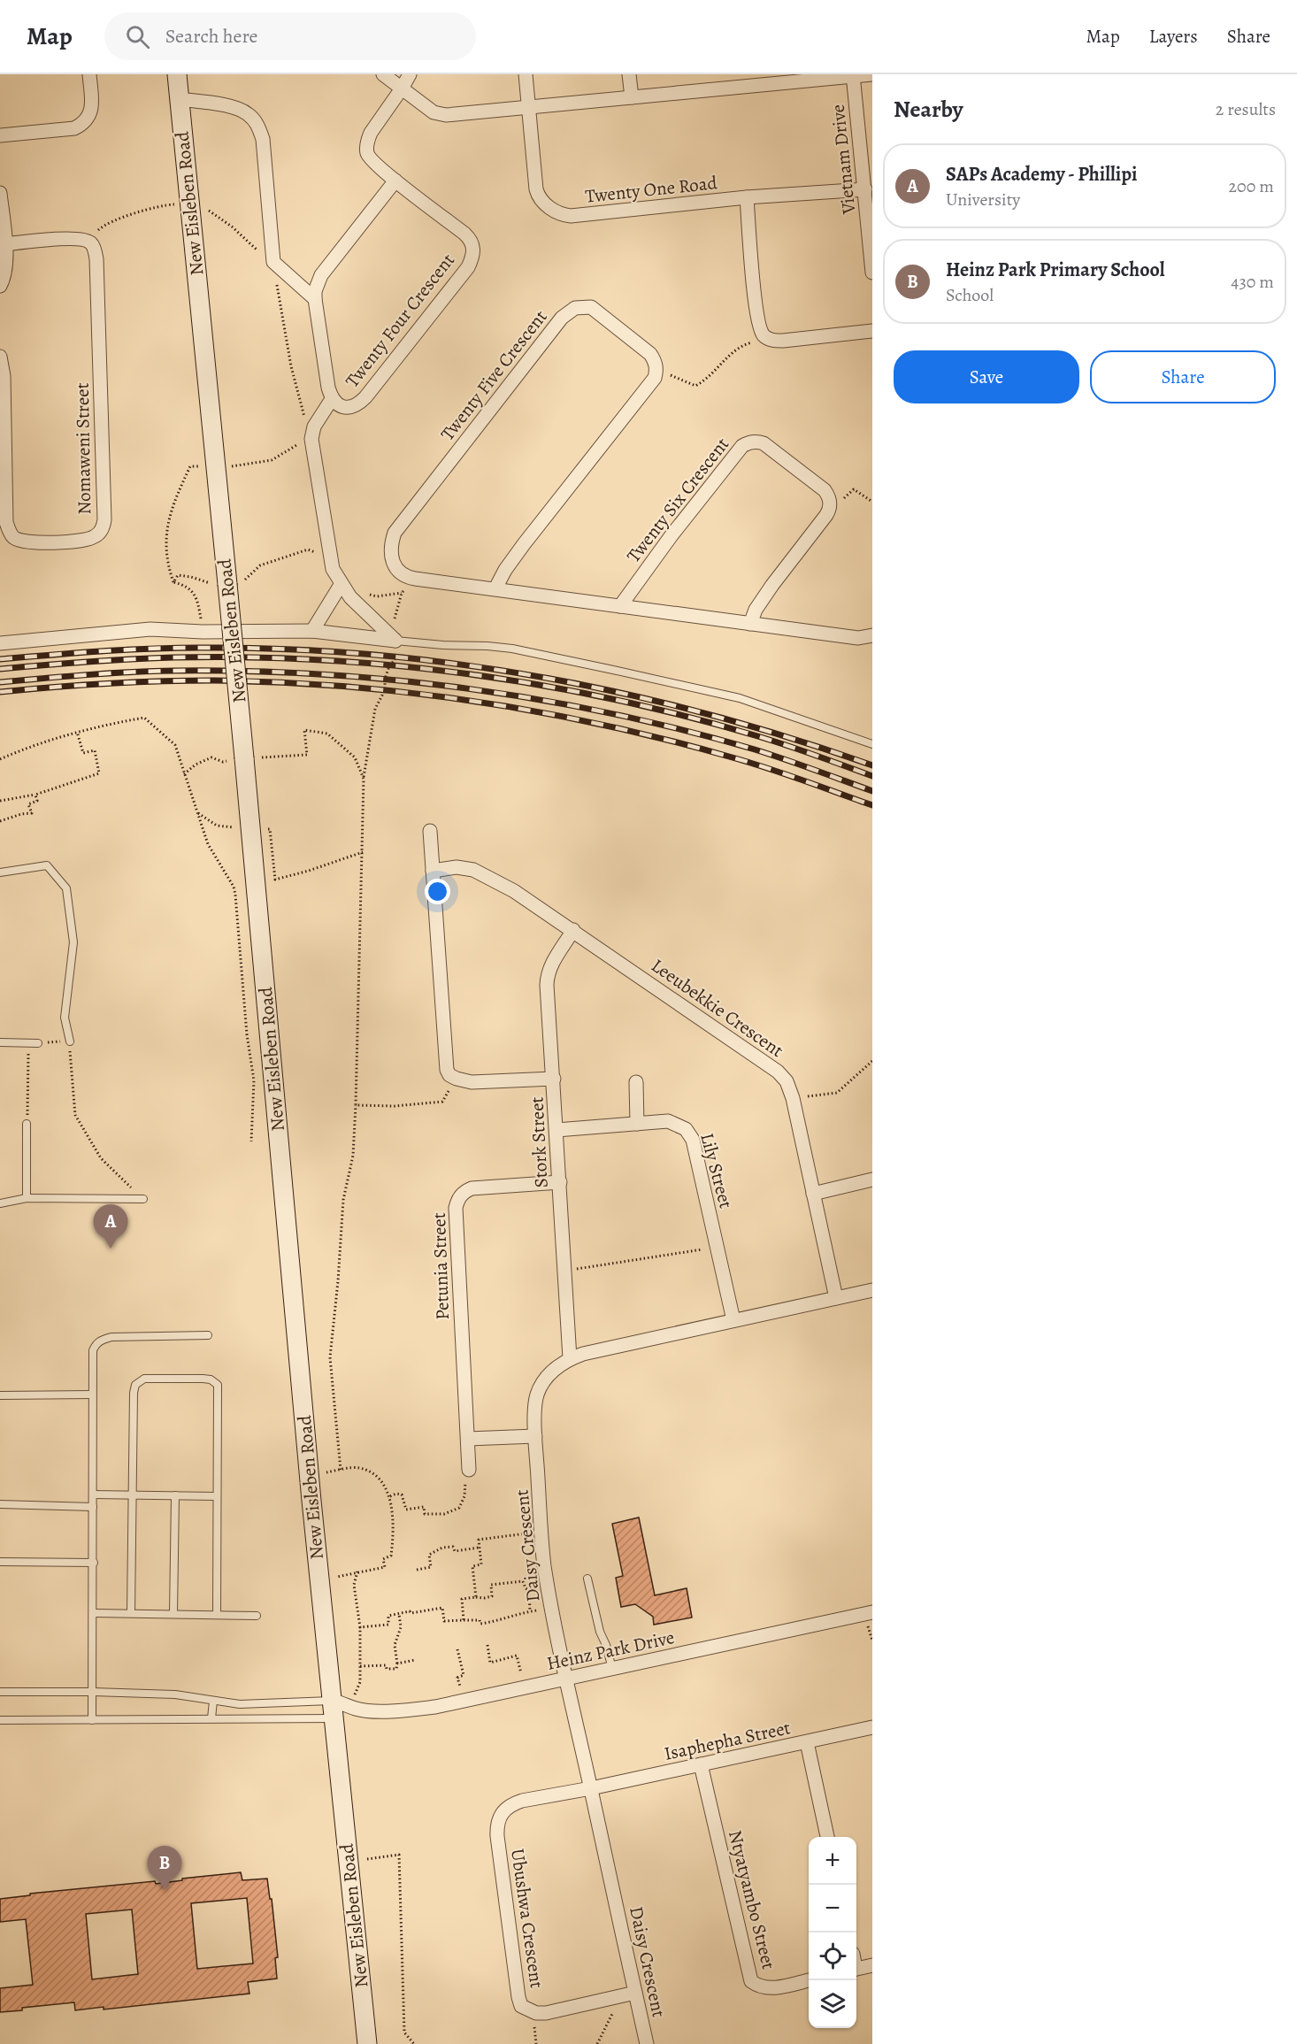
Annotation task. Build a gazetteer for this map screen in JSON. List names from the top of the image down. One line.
{"streets":{"main road":["New Eisleben Road"],"street":["Vietnam Drive","Twenty One Road","Twenty Four Crescent","Twenty Five Crescent","Nomaweni Street","Twenty Six Crescent","Leeubekkie Crescent","Stork Street","Lily Street","Petunia Street","Daisy Crescent","Heinz Park Drive","Isaphepha Street","Ntyatyambo Street","Ubushwa Crescent"]},"crossings":[["Vietnam Drive","Twenty One Road"],["New Eisleben Road","Heinz Park Drive"],["Twenty Five Crescent","Twenty Six Crescent"],["Leeubekkie Crescent","Stork Street"],["Leeubekkie Crescent","Daisy Crescent"],["Stork Street","Lily Street"],["Stork Street","Petunia Street"],["Stork Street","Daisy Crescent"],["Lily Street","Daisy Crescent"],["Daisy Crescent","Heinz Park Drive"],["Daisy Crescent","Isaphepha Street"],["Daisy Crescent","Ubushwa Crescent"],["Isaphepha Street","Ntyatyambo Street"],["Isaphepha Street","Ubushwa Crescent"]],"page":{"header":"Map","search":"Search here","nav":["Map","Layers","Share"],"heading":["Nearby","2 results"],"list":[{"mark":"A","name":"SAPs Academy - Phillipi","note":"University","value":"200 m"},{"mark":"B","name":"Heinz Park Primary School","note":"School","value":"430 m"}],"buttons":["Save","Share"],"pins":["A","B"],"map_buttons":["+","−"]}}
